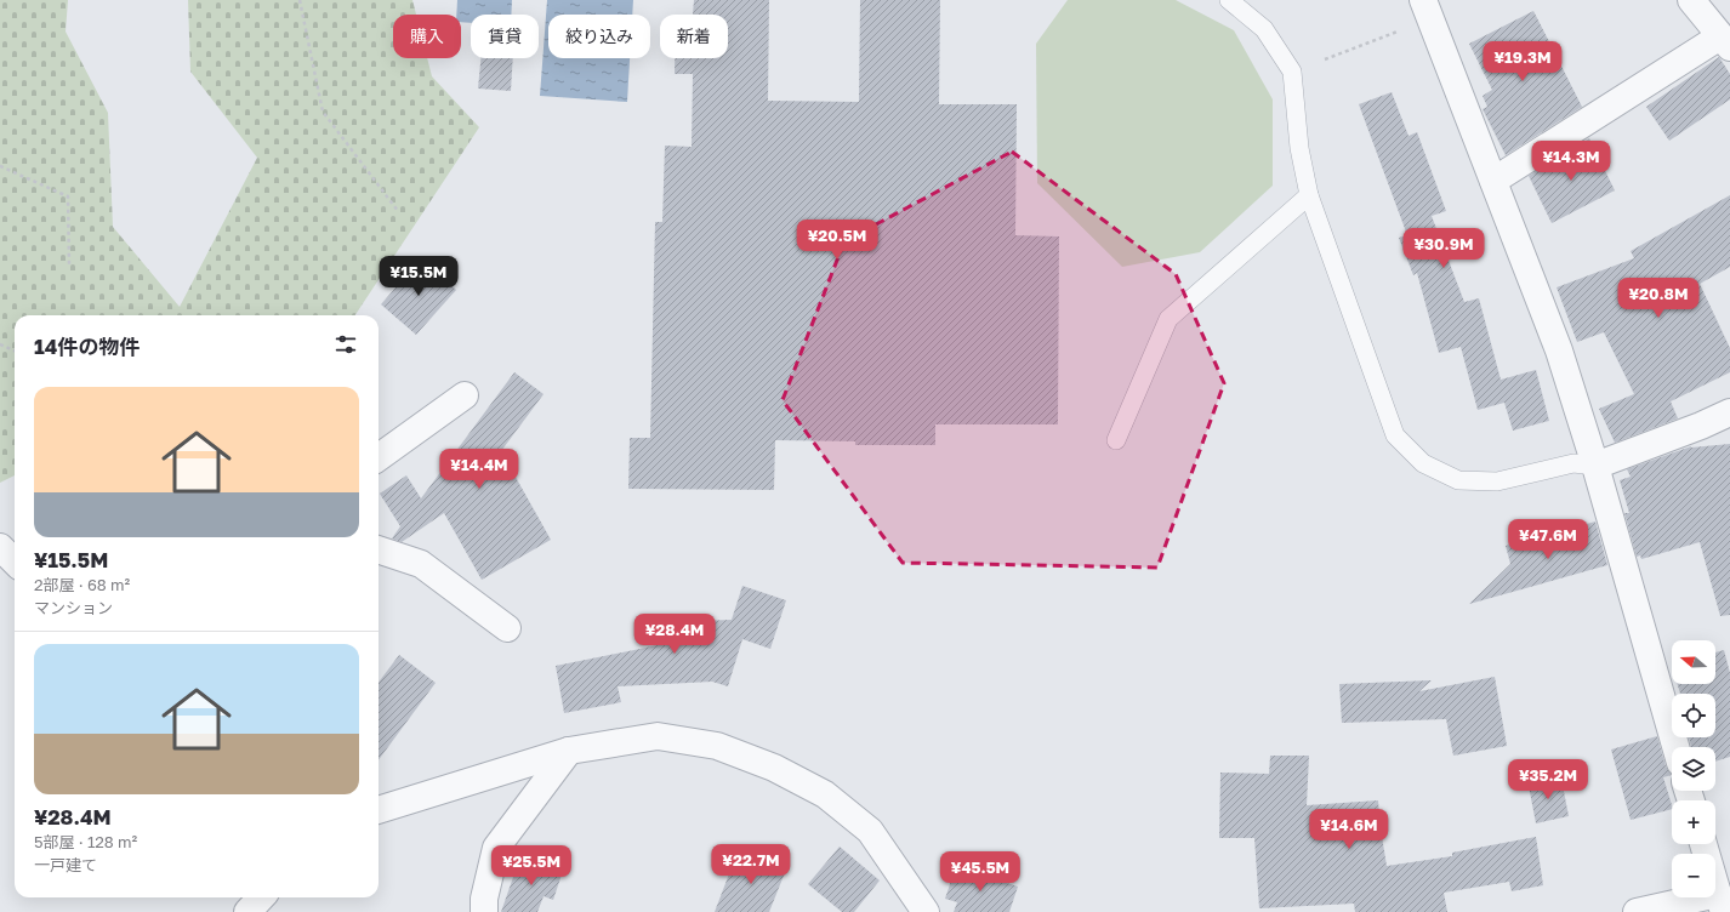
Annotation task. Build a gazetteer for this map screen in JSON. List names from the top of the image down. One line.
{"north":"left","page":{"chip":["購入","賃貸","絞り込み","新着"],"price":["¥19.3M","¥14.3M","¥20.5M","¥30.9M","¥15.5M","¥20.8M","¥14.4M","¥47.6M","¥28.4M","¥35.2M","¥14.6M","¥22.7M","¥25.5M","¥45.5M"],"heading":"14件の物件","list":[{"name":"¥15.5M","note":"2部屋 · 68 m² · マンション"},{"name":"¥28.4M","note":"5部屋 · 128 m² · 一戸建て"}],"map_buttons":["+","−"]}}
